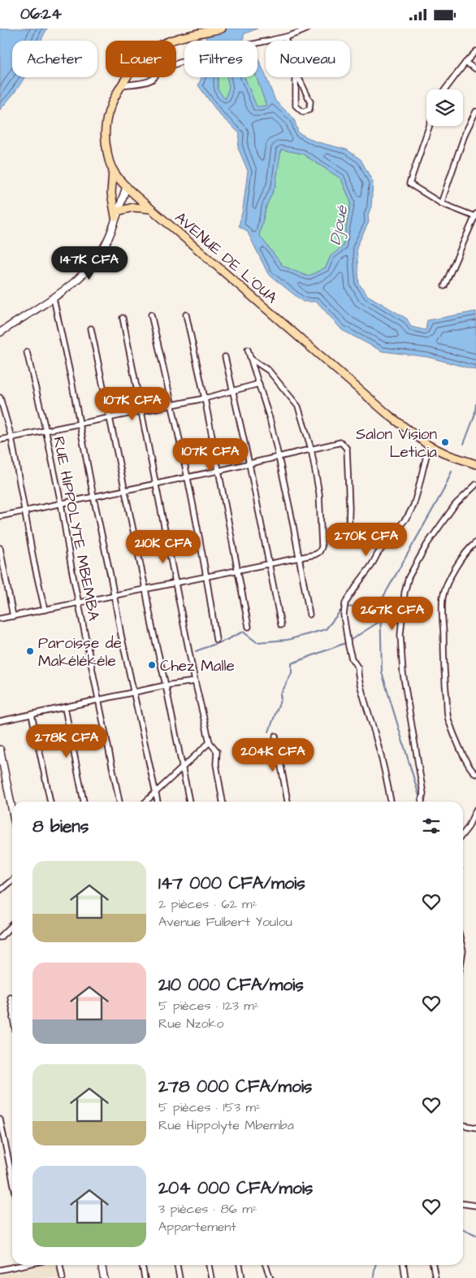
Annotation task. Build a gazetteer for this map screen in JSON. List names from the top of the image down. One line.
{"streets":{"main road":["AVENUE DE L'OUA"],"street":["RUE HIPPOLYTE MBEMBA"]},"water":["Djoué"],"places":["Salon Vision Leticia","Paroisse de Makélékéle","Chez Malle"],"page":{"status":"06:24","chip":["Acheter","Louer","Filtres","Nouveau"],"price":["147K CFA","107K CFA","107K CFA","270K CFA","210K CFA","267K CFA","278K CFA","204K CFA"],"heading":"8 biens","list":[{"name":"147 000 CFA/mois","note":"2 pièces · 62 m² · Avenue Fulbert Youlou"},{"name":"210 000 CFA/mois","note":"5 pièces · 123 m² · Rue Nzoko"},{"name":"278 000 CFA/mois","note":"5 pièces · 153 m² · Rue Hippolyte Mbemba"},{"name":"204 000 CFA/mois","note":"3 pièces · 86 m² · Appartement"}]}}
